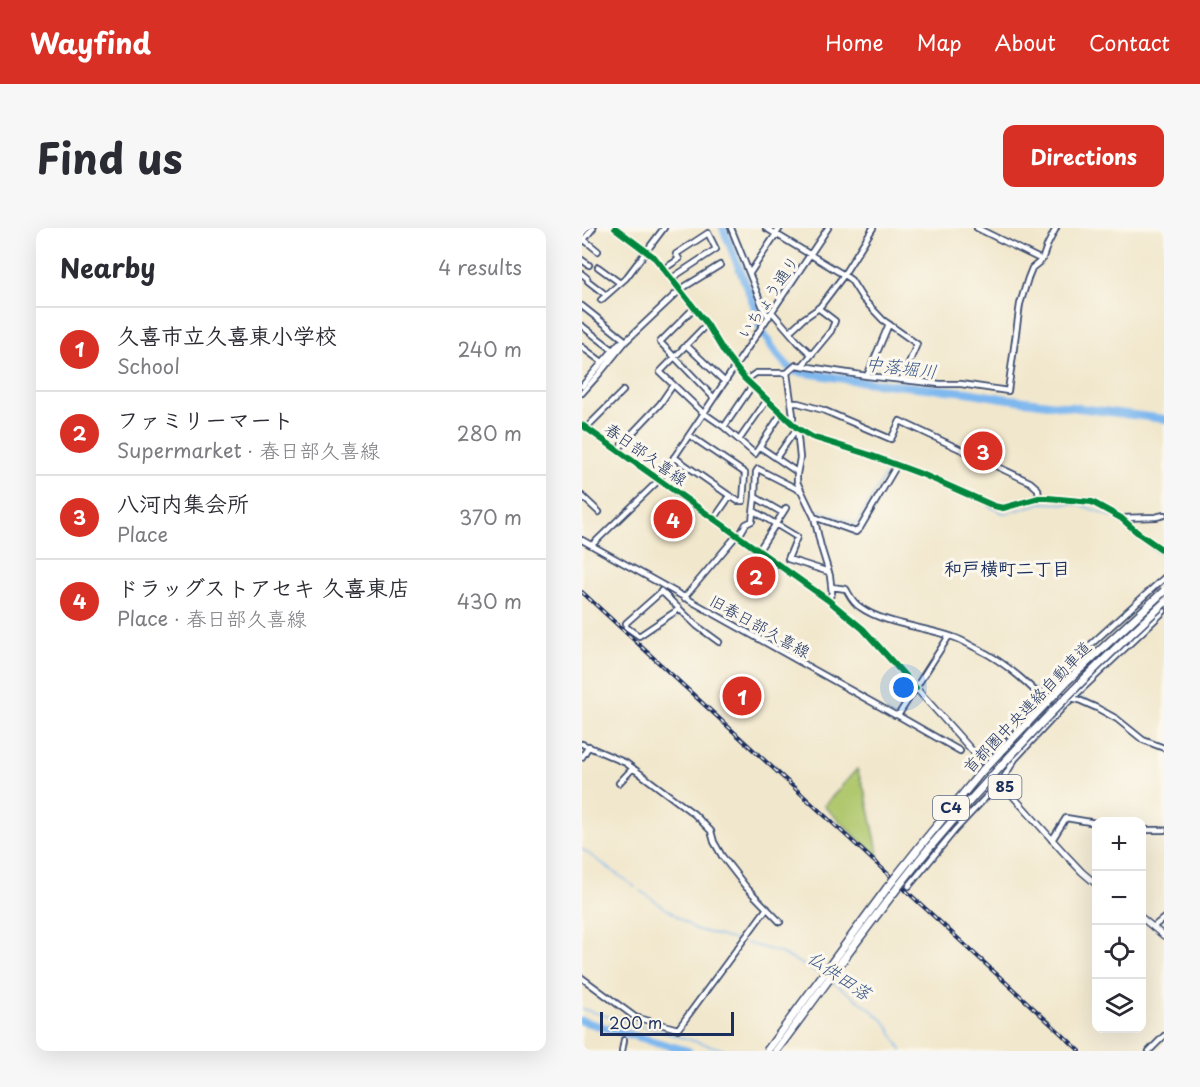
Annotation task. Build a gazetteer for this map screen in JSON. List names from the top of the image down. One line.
{"streets":{"highway":["首都圏中央連絡自動車道","C4"],"main road":["春日部久喜線","85"],"street":["いちょう通り","旧春日部久喜線"]},"crossings":[["いちょう通り","春日部久喜線"],["いちょう通り","旧春日部久喜線"]],"districts":["和戸横町二丁目"],"water":["中落堀川","仏供田落"],"scale_bar":"200 m","page":{"header":"Wayfind","nav":["Home","Map","About","Contact"],"title":"Find us","buttons":"Directions","heading":["Nearby","4 results"],"list":[{"mark":"1","name":"久喜市立久喜東小学校","note":"School","value":"240 m"},{"mark":"2","name":"ファミリーマート","note":"Supermarket · 春日部久喜線","value":"280 m"},{"mark":"3","name":"八河内集会所","note":"Place","value":"370 m"},{"mark":"4","name":"ドラッグストアセキ 久喜東店","note":"Place · 春日部久喜線","value":"430 m"}],"pins":["3","4","2","1"],"map_buttons":["+","−"],"scale":"200 m"}}
